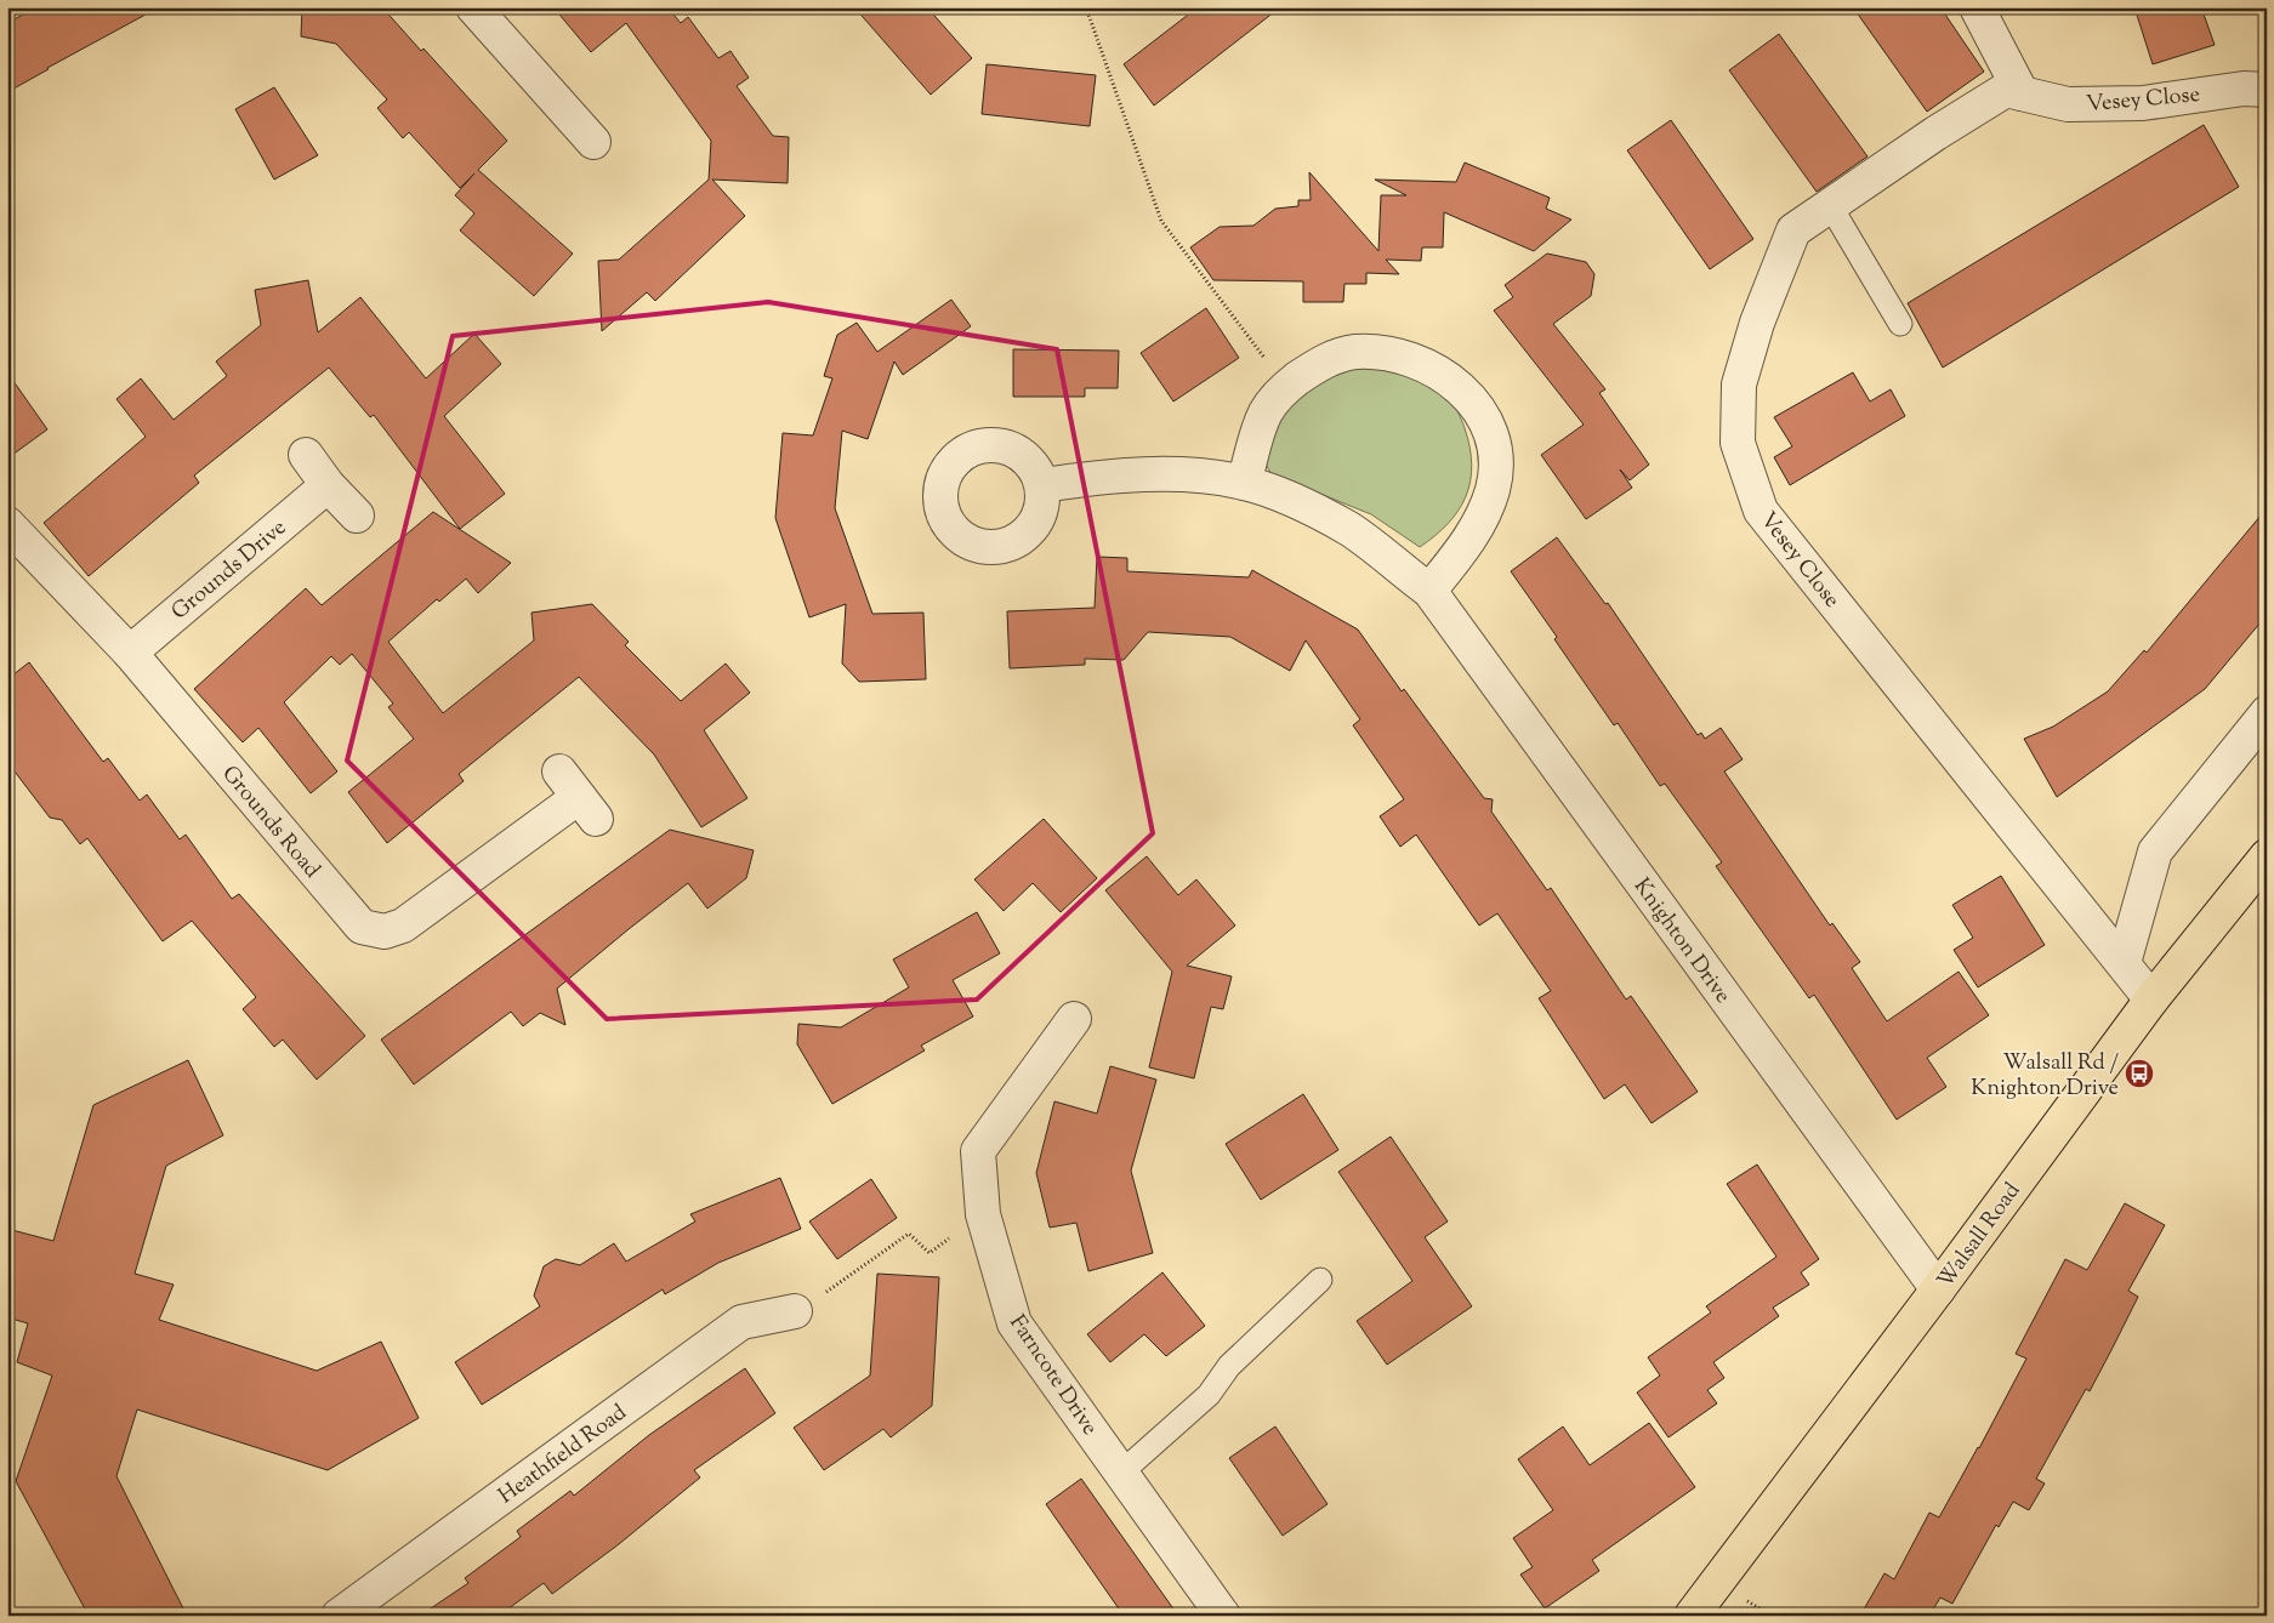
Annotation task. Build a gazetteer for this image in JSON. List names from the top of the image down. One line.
{"streets":{"main road":["Walsall Road"],"street":["Vesey Close","Grounds Drive","Grounds Road","Knighton Drive","Farncote Drive","Heathfield Road"]},"crossings":[["Vesey Close","Walsall Road"],["Grounds Drive","Grounds Road"],["Knighton Drive","Walsall Road"]],"places":{"bus stop":["Walsall Rd / Knighton Drive"]}}
